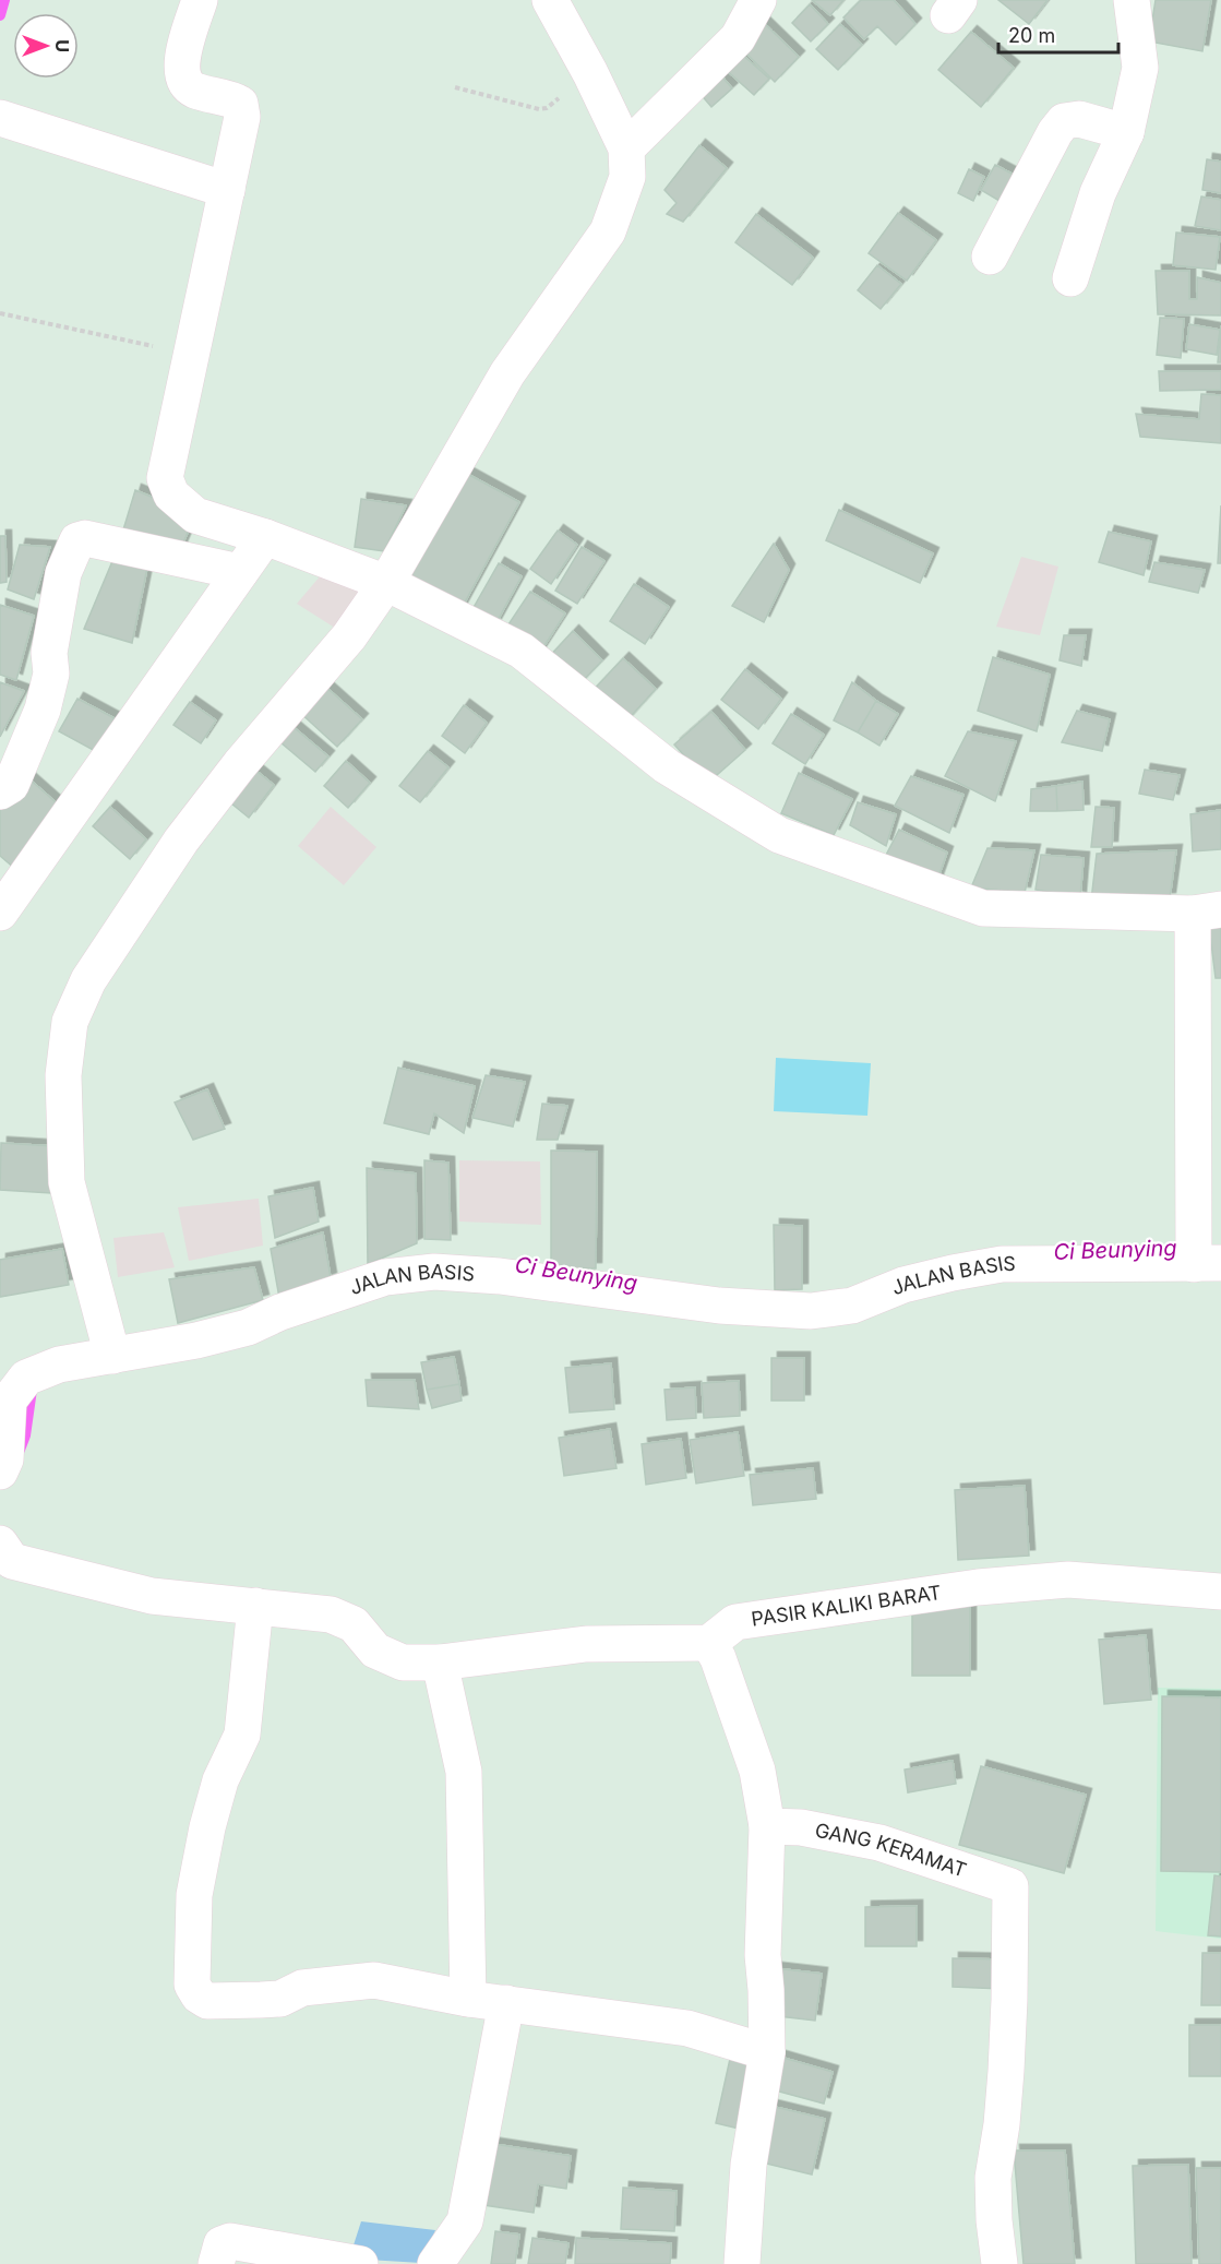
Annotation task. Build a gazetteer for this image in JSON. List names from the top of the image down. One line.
{"streets":{"street":["JALAN BASIS","PASIR KALIKI BARAT","GANG KERAMAT"]},"water":["Ci Beunying"],"scale_bar":"20 m","north":"right"}
